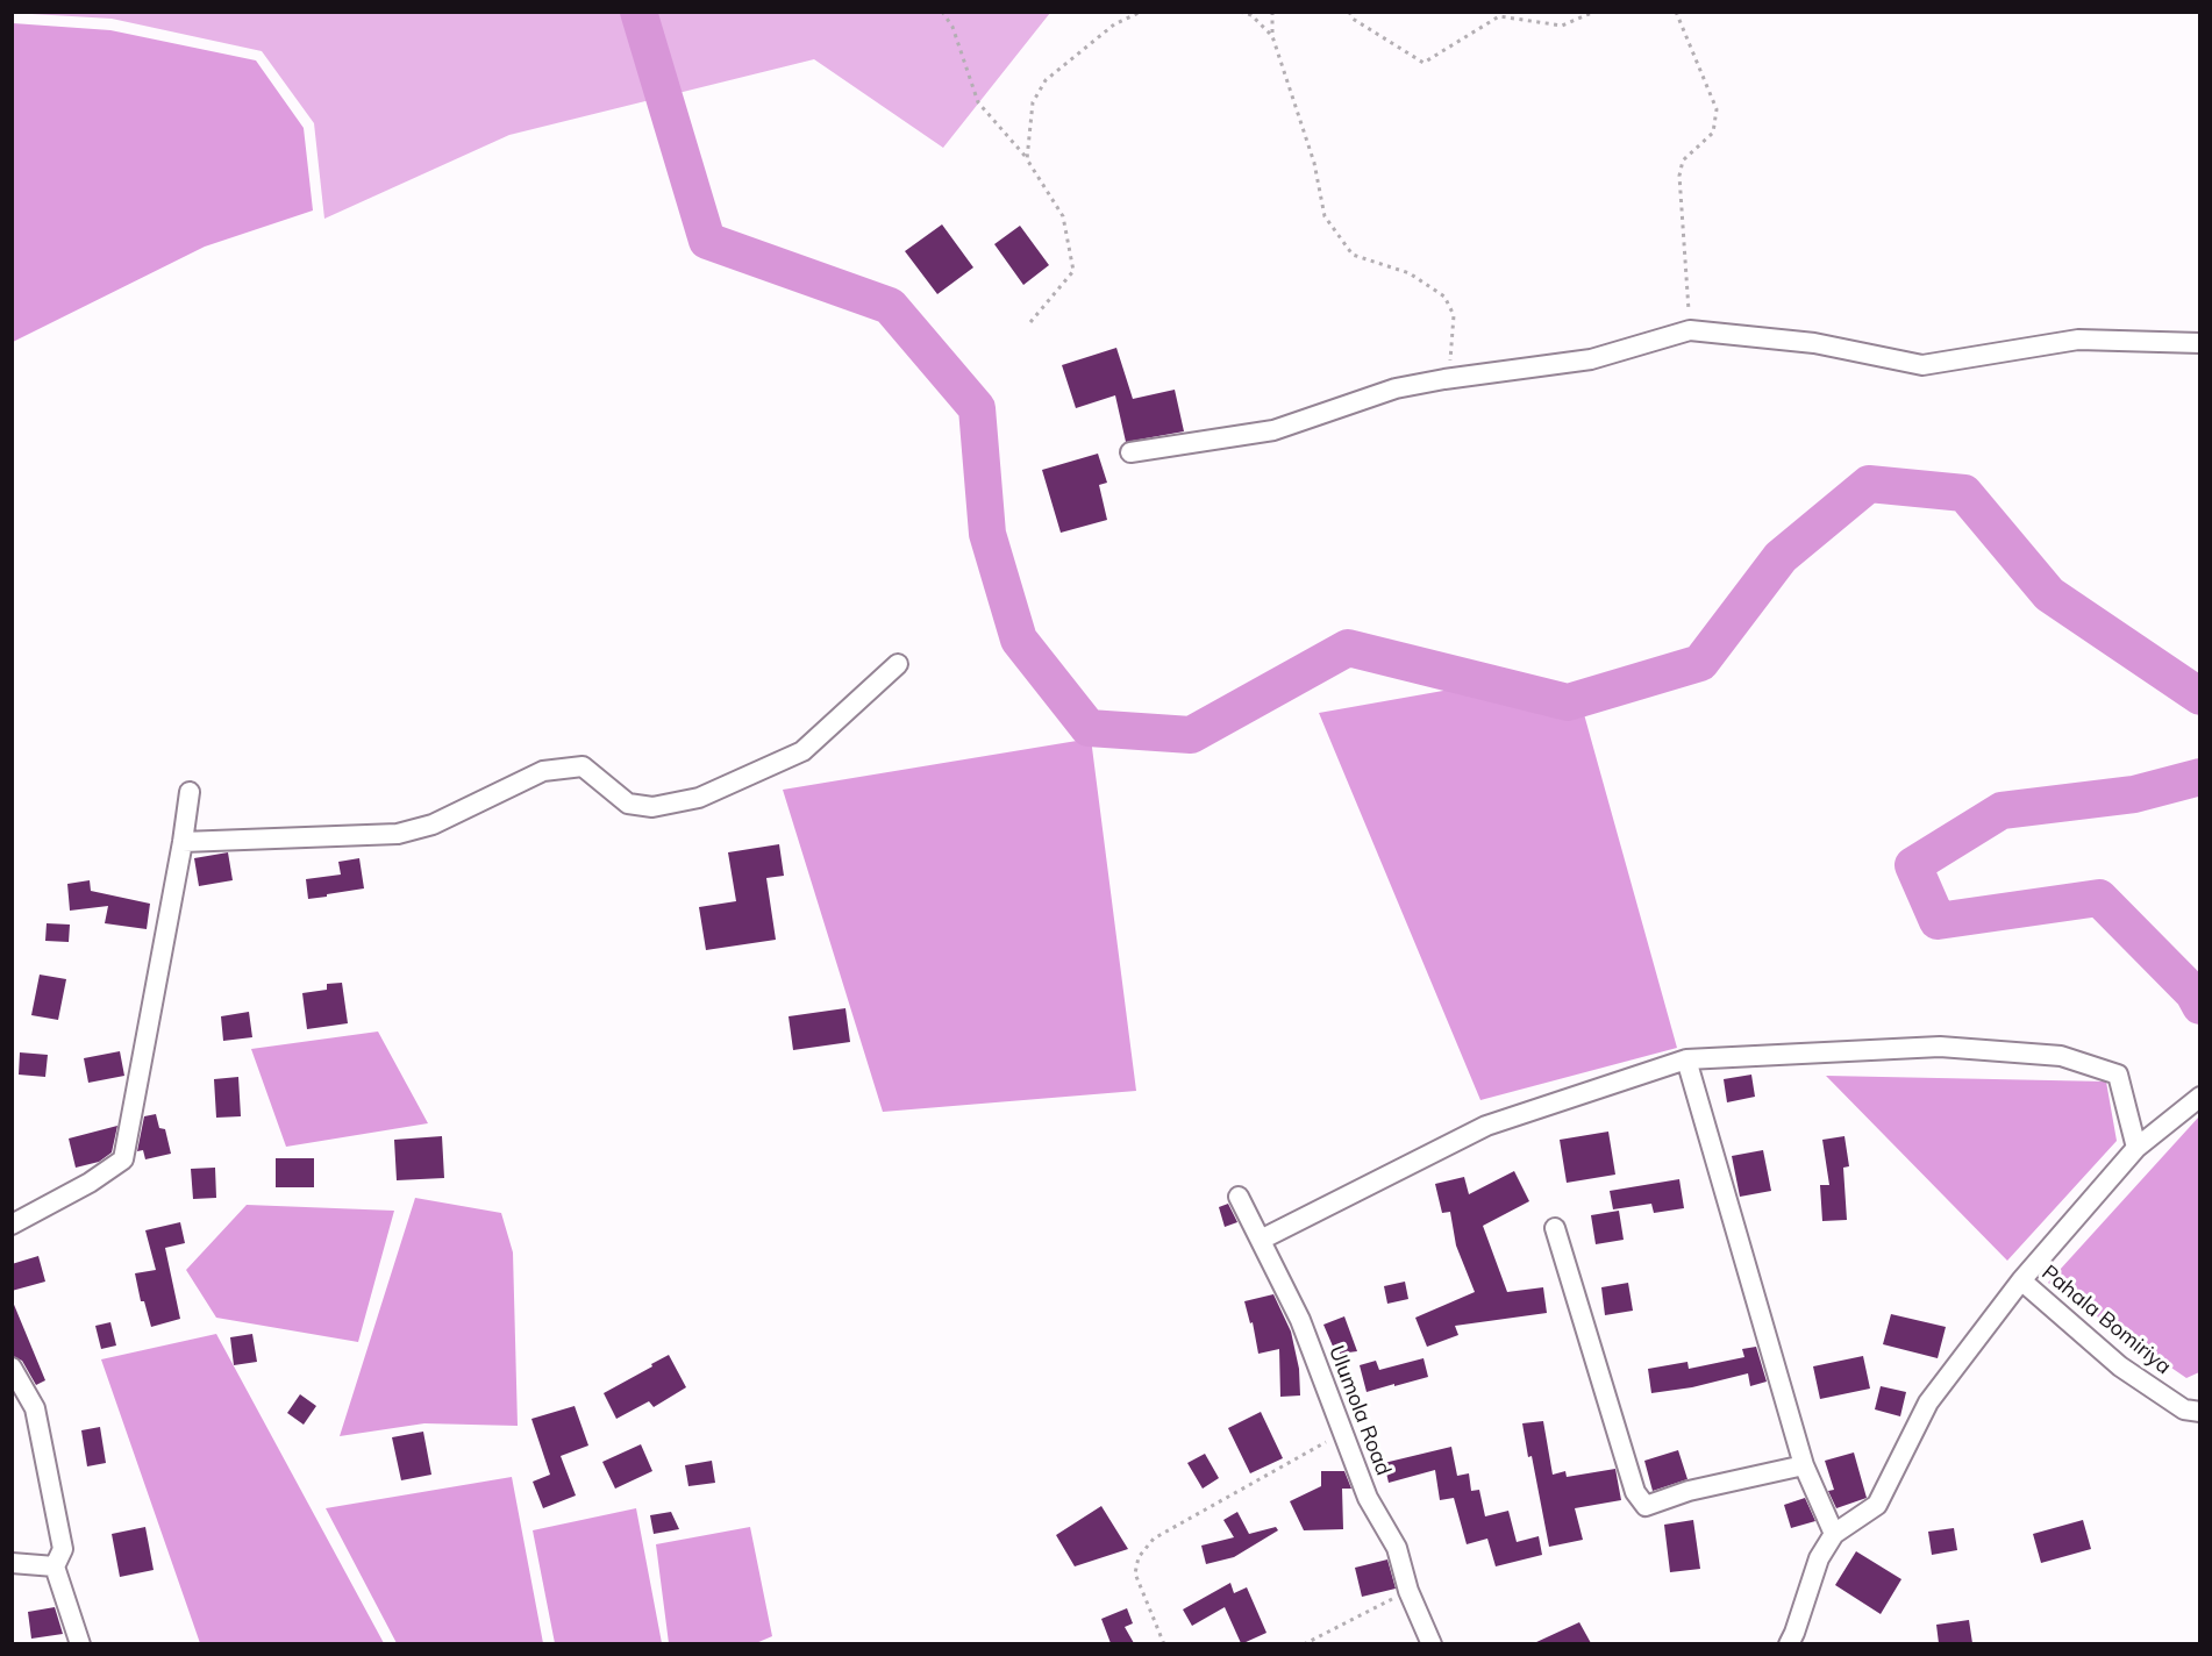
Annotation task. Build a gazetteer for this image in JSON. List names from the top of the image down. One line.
{"streets":{"street":["Pahala Bomiriya","Ulumola Road"]}}
